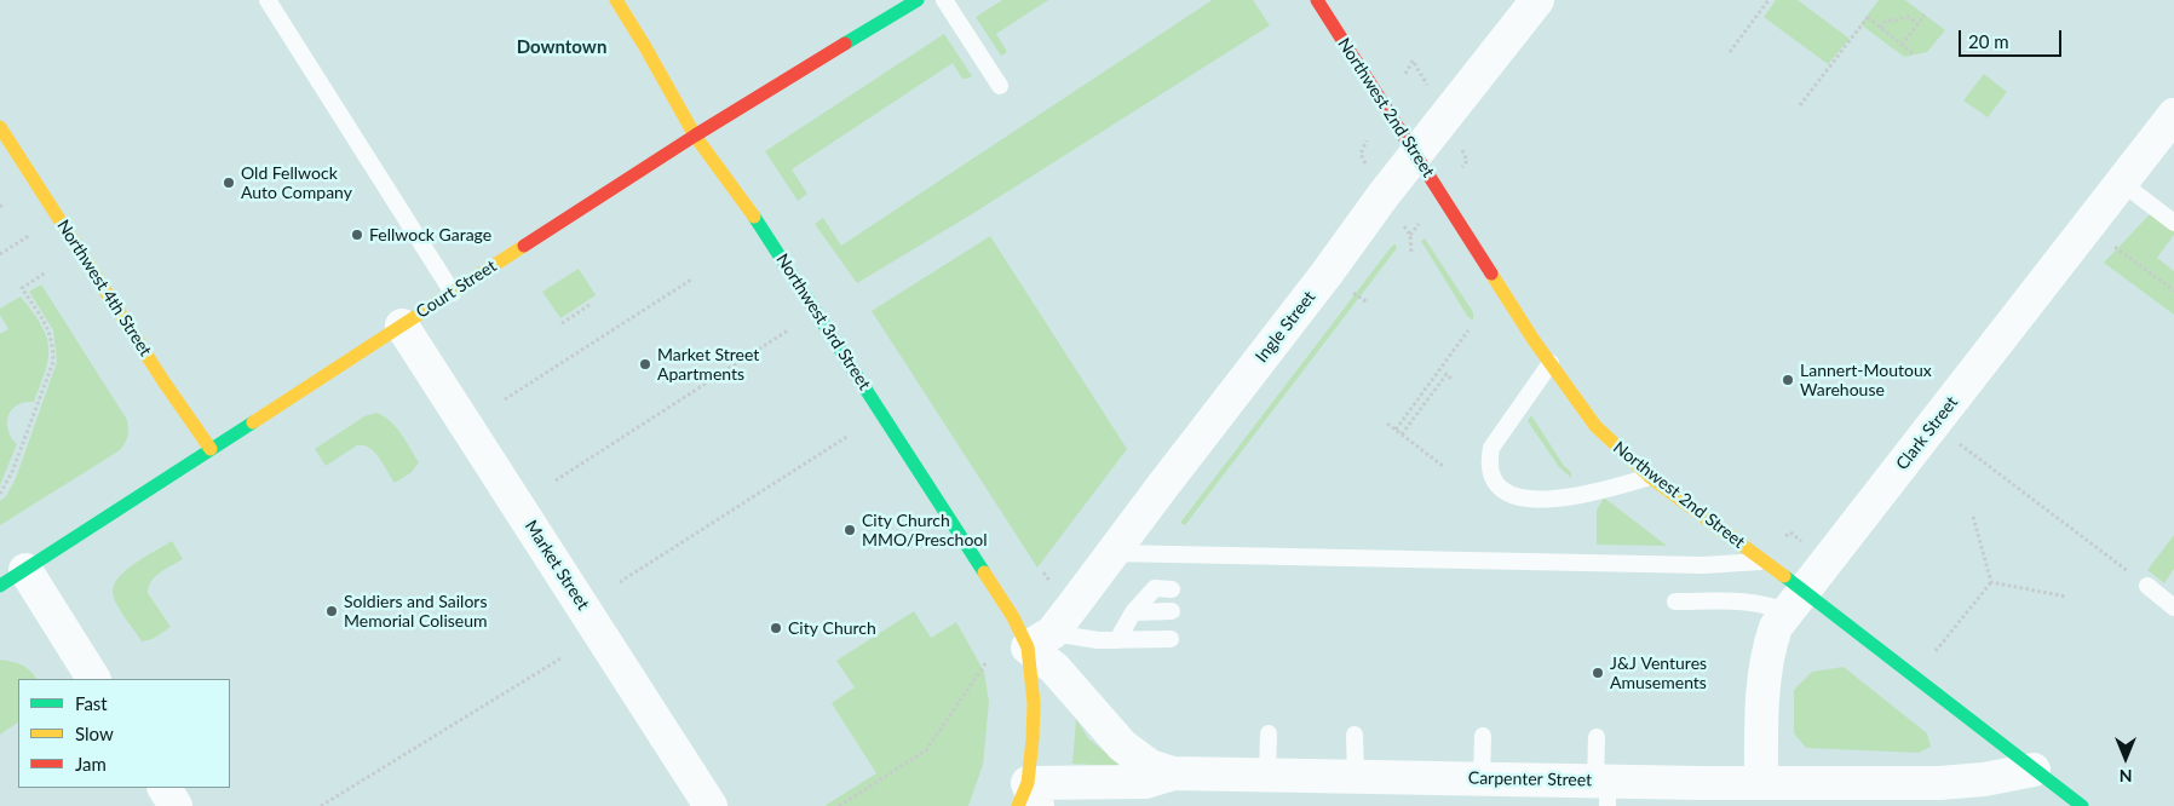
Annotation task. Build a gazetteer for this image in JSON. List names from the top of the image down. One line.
{"streets":{"main road":["Northwest 2nd Street","Northwest 4th Street","Court Street","Northwest 3rd Street"],"street":["Ingle Street","Clark Street","Market Street","Carpenter Street"]},"crossings":[["Northwest 2nd Street","Ingle Street"],["Northwest 2nd Street","Clark Street"],["Northwest 2nd Street","Carpenter Street"],["Northwest 4th Street","Court Street"],["Court Street","Northwest 3rd Street"],["Court Street","Market Street"],["Northwest 3rd Street","Ingle Street"],["Northwest 3rd Street","Carpenter Street"],["Clark Street","Carpenter Street"]],"districts":["Downtown"],"places":["Old Fellwock Auto Company","Fellwock Garage","Market Street Apartments","Lannert-Moutoux Warehouse","City Church MMO/Preschool","Soldiers and Sailors Memorial Coliseum","City Church","J&J Ventures Amusements"],"legend":["Fast","Slow","Jam"],"scale_bar":"20 m","north":"bottom"}
